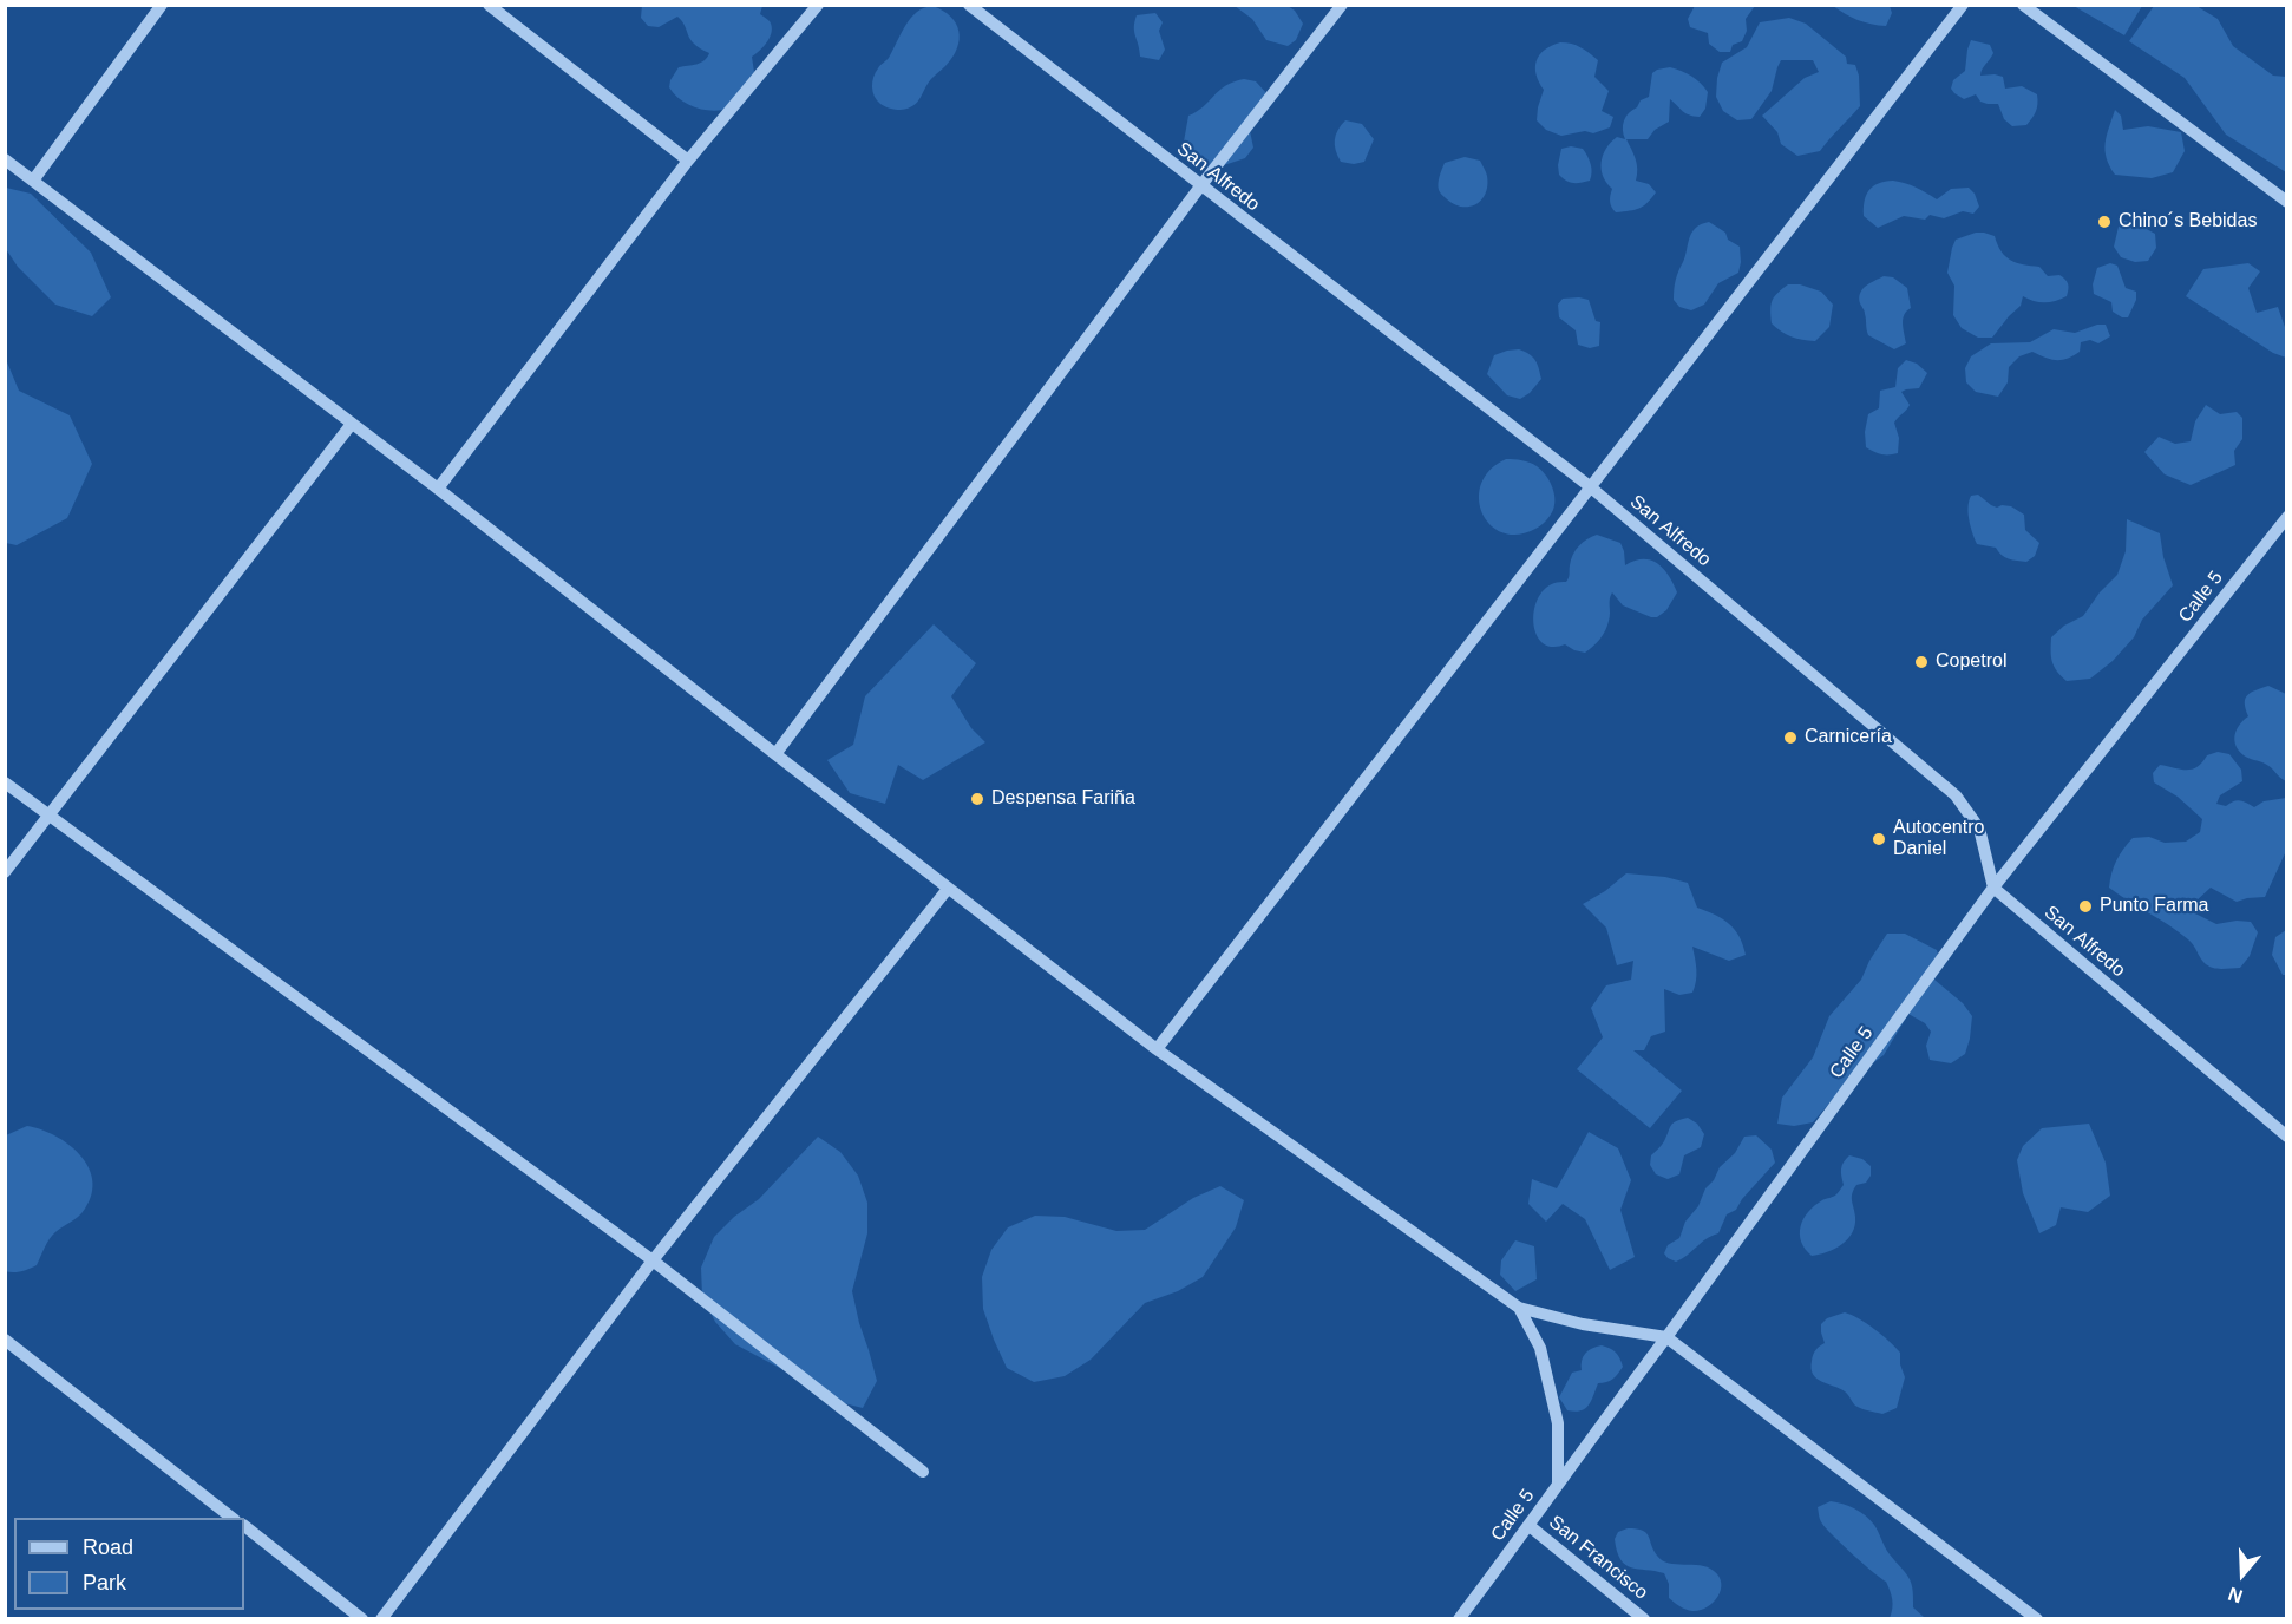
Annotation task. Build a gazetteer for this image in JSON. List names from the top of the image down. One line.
{"streets":{"street":["San Alfredo","Calle 5","San Francisco"]},"crossings":[["San Alfredo","Calle 5"],["Calle 5","San Francisco"]],"places":["Chino´s Bebidas","Copetrol","Carnicería","Despensa Fariña","Autocentro Daniel","Punto Farma"],"legend":["Road","Park"],"north":"bottom"}
